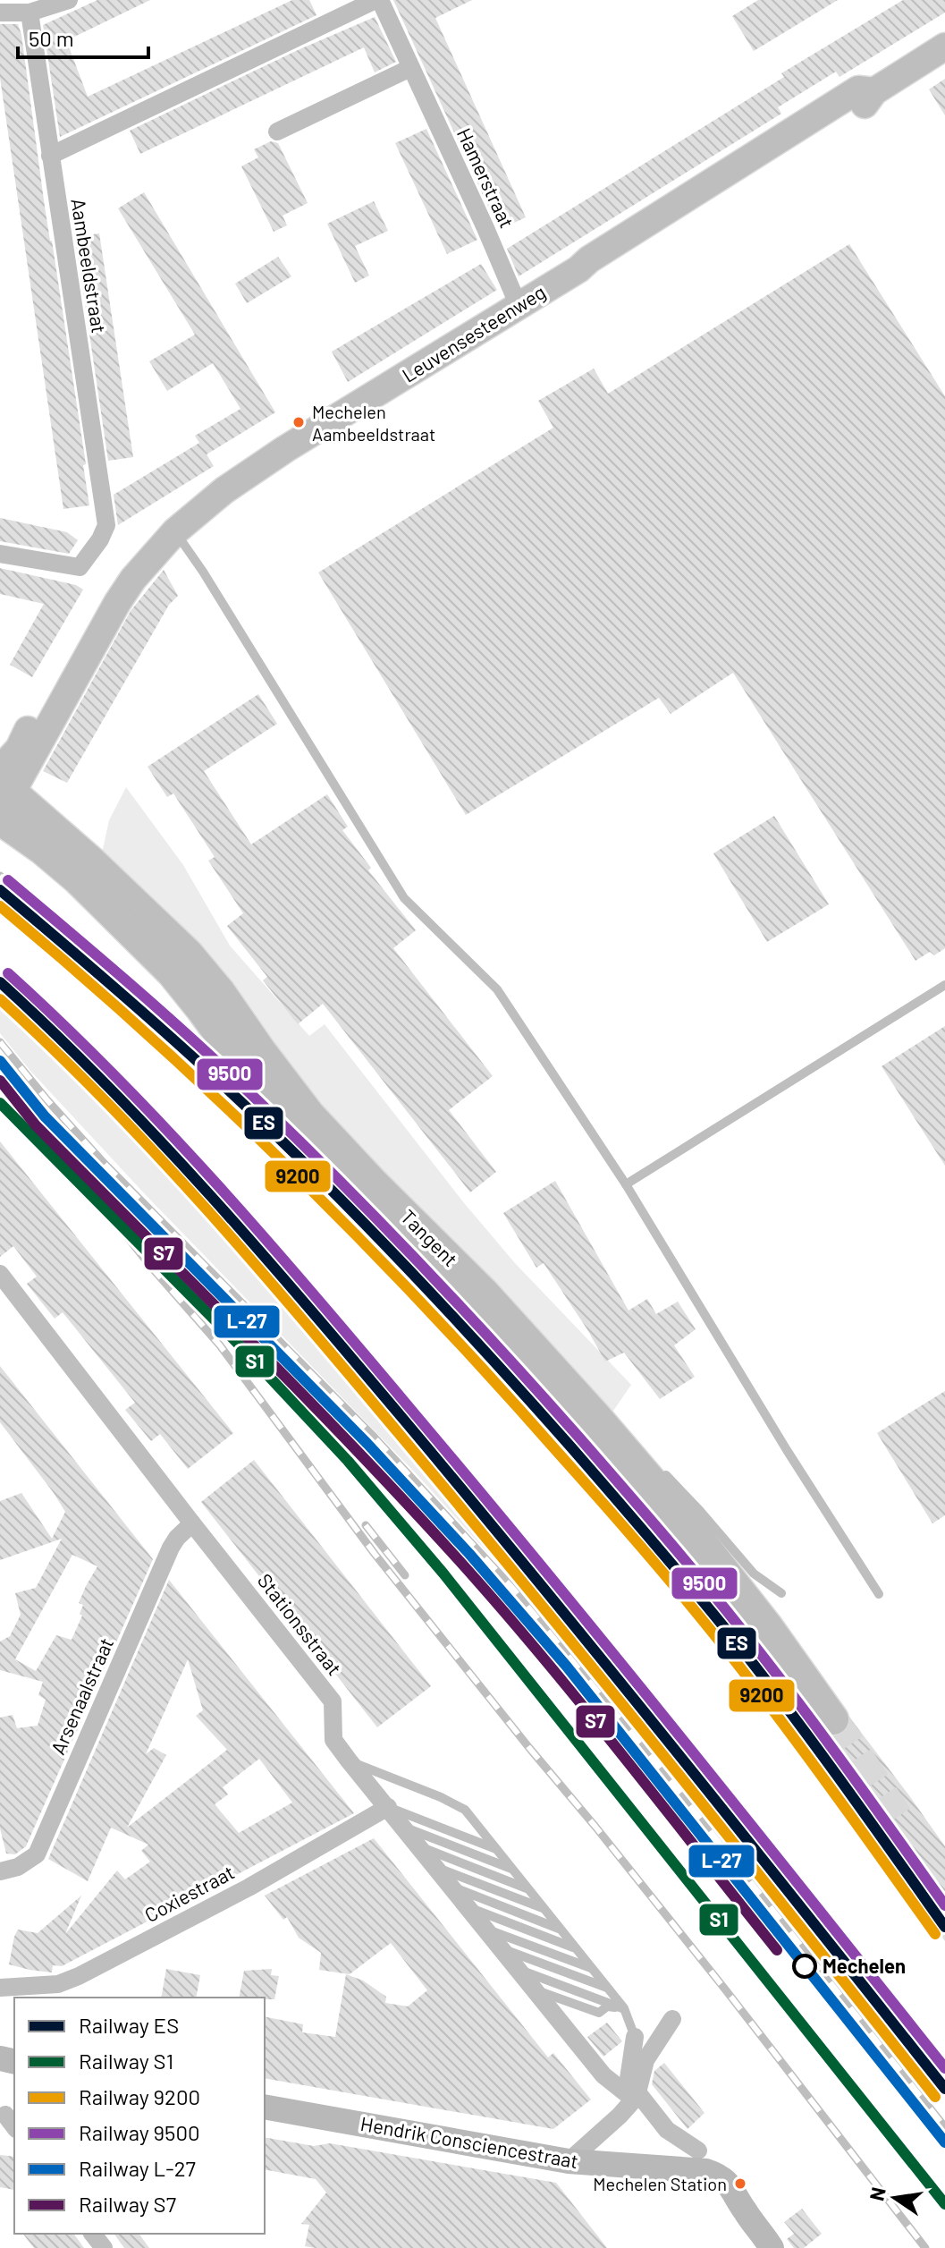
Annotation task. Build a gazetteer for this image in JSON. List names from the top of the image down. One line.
{"streets":{"highway":["Tangent"],"main road":["Leuvensesteenweg"],"street":["Hamerstraat","Aambeeldstraat","Stationsstraat","Arsenaalstraat","Coxiestraat","Hendrik Consciencestraat"]},"crossings":[["Hamerstraat","Leuvensesteenweg"],["Leuvensesteenweg","Tangent"],["Stationsstraat","Arsenaalstraat"],["Stationsstraat","Coxiestraat"],["Stationsstraat","Hendrik Consciencestraat"]],"places":["Mechelen Aambeeldstraat","Mechelen","Mechelen Station"],"lines":["rail line 9500","rail line ES","rail line 9200","rail line L-27","rail line S7","rail line S1"],"legend":["Railway ES","Railway S1","Railway 9200","Railway 9500","Railway L-27","Railway S7"],"scale_bar":"50 m","north":"left"}
